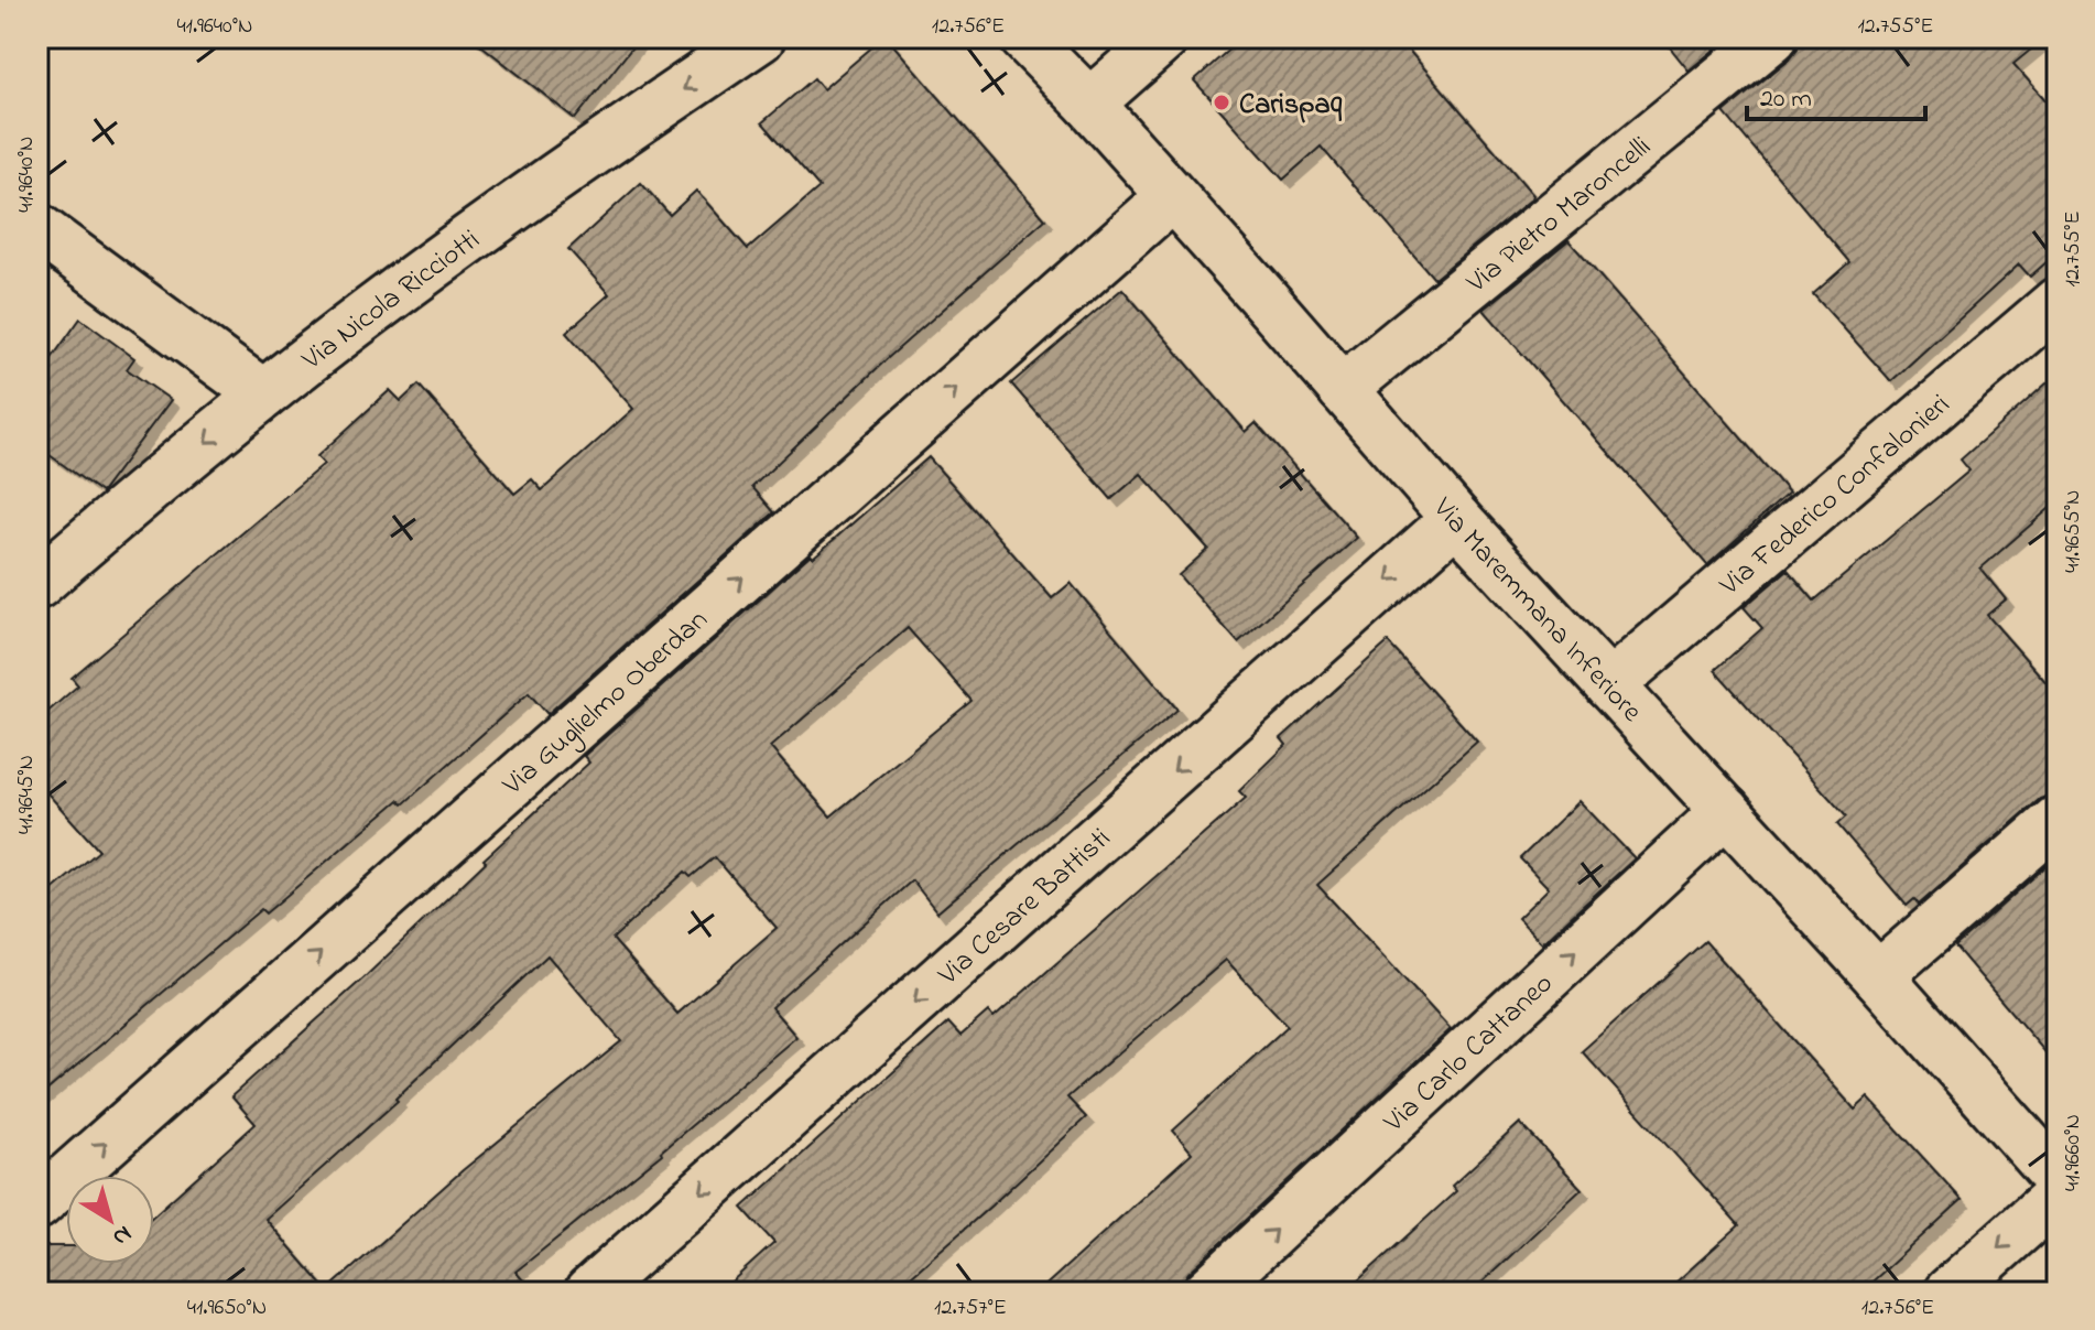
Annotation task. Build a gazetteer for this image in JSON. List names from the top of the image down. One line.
{"streets":{"street":["Via Pietro Maroncelli","Via Nicola Ricciotti","Via Federico Confalonieri","Via Maremmana Inferiore","Via Guglielmo Oberdan","Via Cesare Battisti","Via Carlo Cattaneo"]},"crossings":[["Via Pietro Maroncelli","Via Maremmana Inferiore"],["Via Federico Confalonieri","Via Maremmana Inferiore"],["Via Maremmana Inferiore","Via Guglielmo Oberdan"],["Via Maremmana Inferiore","Via Cesare Battisti"],["Via Maremmana Inferiore","Via Carlo Cattaneo"]],"one_way":["Via Nicola Ricciotti","Via Guglielmo Oberdan","Via Cesare Battisti","Via Carlo Cattaneo"],"places":["Carispaq"],"scale_bar":"20 m","north":"bottom right","coordinates":["41.9640°N","12.756°E","12.755°E","41.9655°N","41.9645°N","41.9660°N","41.9650°N","12.757°E"]}
